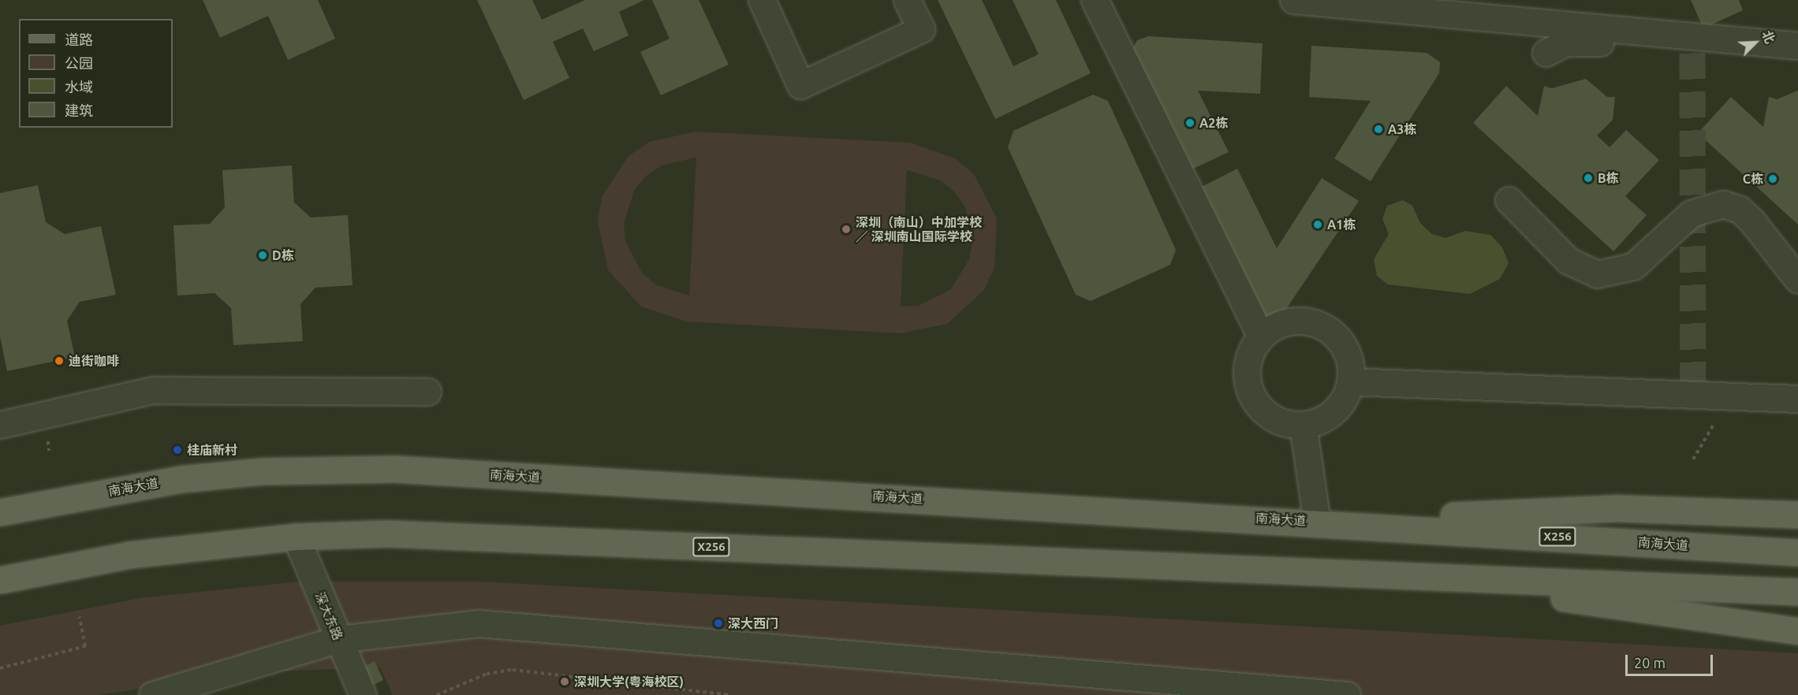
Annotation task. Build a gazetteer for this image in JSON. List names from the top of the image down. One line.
{"streets":{"main road":["南海大道","X256"],"street":["深大东路"]},"crossings":[["X256","深大东路"]],"places":["A2栋","A3栋","B栋","C栋","A1栋","深圳（南山）中加学校 ／ 深圳南山国际学校","D栋","迪街咖啡","桂庙新村","深大西门","深圳大学(粤海校区)"],"legend":["道路","公园","水域","建筑"],"scale_bar":"20 m","north":"top right"}
